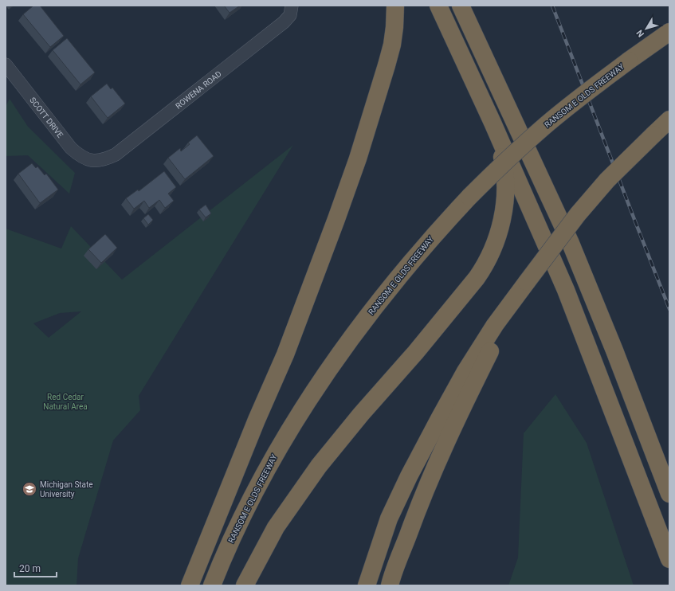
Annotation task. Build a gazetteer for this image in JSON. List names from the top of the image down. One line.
{"streets":{"highway":["RANSOM E OLDS FREEWAY"],"street":["ROWENA ROAD","SCOTT DRIVE"]},"crossings":[["ROWENA ROAD","SCOTT DRIVE"]],"parks":["Red Cedar Natural Area"],"places":{"school or university":["Michigan State University"]},"scale_bar":"20 m","north":"bottom left"}
